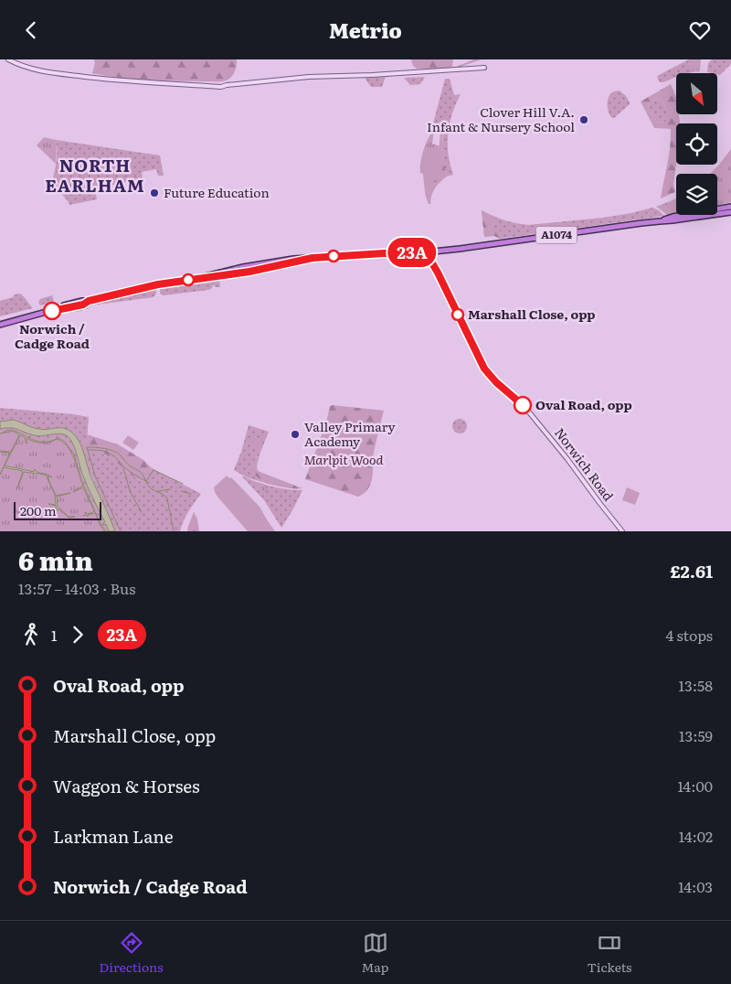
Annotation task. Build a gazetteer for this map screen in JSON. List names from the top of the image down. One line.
{"streets":{"highway":["A1074"],"street":["Norwich Road"]},"crossings":[["A1074","Norwich Road"]],"districts":["NORTH EARLHAM"],"parks":["Marlpit Wood"],"places":["Clover Hill V.A. Infant & Nursery School","Future Education","Norwich / Cadge Road","Marshall Close, opp","Oval Road, opp","Valley Primary Academy"],"lines":["bus line 23A"],"scale_bar":"200 m","north":"bottom right","page":{"header":"Metrio","on_map":"23A","scale":"200 m","heading":["6 min","13:57 – 14:03 · Bus","£2.61"],"legs":["1","23A","4 stops"],"list":[{"name":"Oval Road, opp","value":"13:58"},{"name":"Marshall Close, opp","value":"13:59"},{"name":"Waggon & Horses","value":"14:00"},{"name":"Larkman Lane","value":"14:02"},{"name":"Norwich / Cadge Road","value":"14:03"}],"tabs":["Directions","Map","Tickets"]}}
